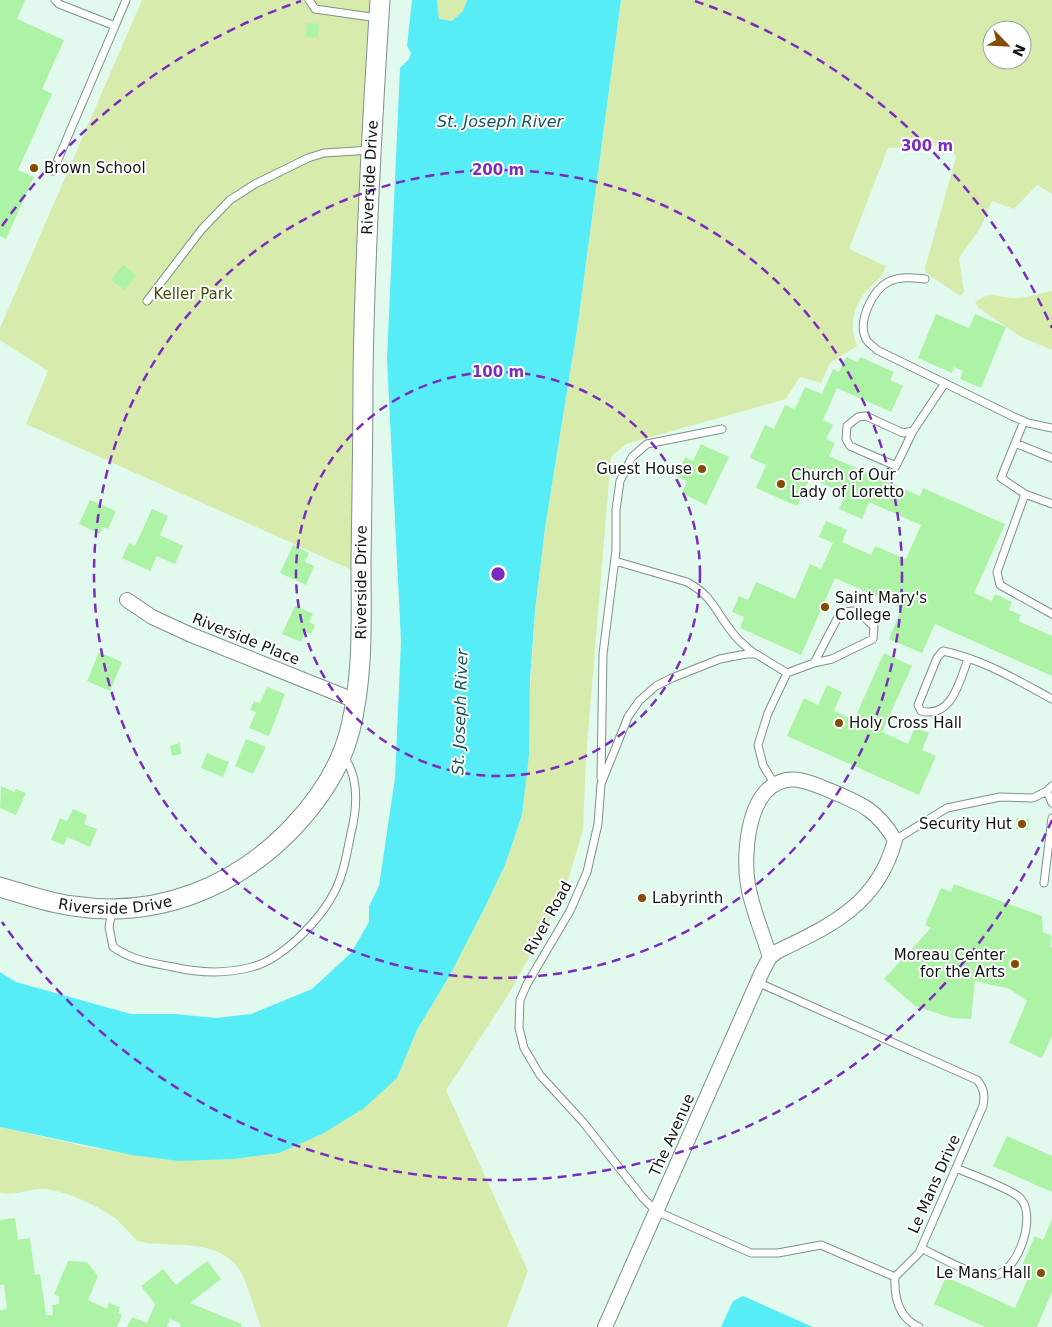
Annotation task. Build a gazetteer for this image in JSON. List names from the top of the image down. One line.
{"streets":{"street":["Riverside Drive","Riverside Place","The Avenue"],"lane":["River Road","Le Mans Drive"]},"crossings":[["Riverside Drive","Riverside Place"],["River Road","The Avenue"],["The Avenue","Le Mans Drive"]],"water":["St. Joseph River"],"parks":["Keller Park"],"places":["Brown School","Guest House","Church of Our Lady of Loretto","Saint Mary's College","Holy Cross Hall","Security Hut","Labyrinth","Moreau Center for the Arts","Le Mans Hall"],"north":"bottom right","rings":["300 m","200 m","100 m"]}
